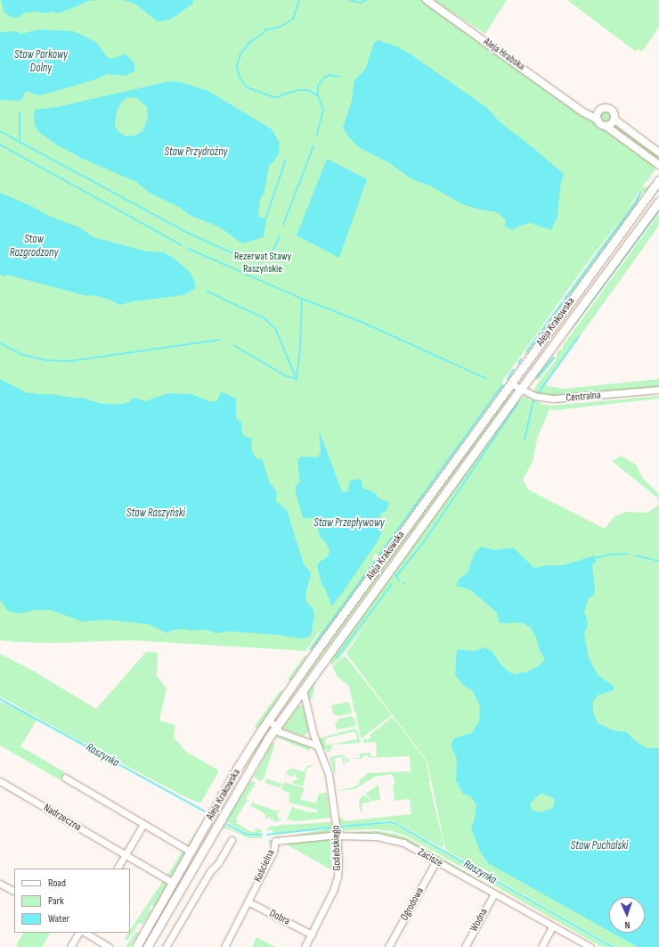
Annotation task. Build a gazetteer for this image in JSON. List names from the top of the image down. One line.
{"streets":{"main road":["Aleja Krakowska"],"street":["Aleja Hrabska","Centralna","Nadrzeczna","Godebskiego","Zacisze","Kościelna","Ogrodowa","Dobra","Wodna"]},"crossings":[["Aleja Krakowska","Centralna"],["Aleja Krakowska","Nadrzeczna"],["Aleja Krakowska","Godebskiego"],["Godebskiego","Zacisze"],["Godebskiego","Kościelna"],["Godebskiego","Dobra"],["Zacisze","Kościelna"],["Zacisze","Ogrodowa"],["Zacisze","Wodna"],["Kościelna","Dobra"]],"water":["Staw Parkowy Dolny","Staw Przydrożny","Staw Rozgrodzony","Staw Raszyński","Staw Przepływowy","Raszynka","Staw Puchalski"],"parks":["Rezerwat Stawy Raszyńskie"],"legend":["Road","Park","Water"],"north":"bottom"}
